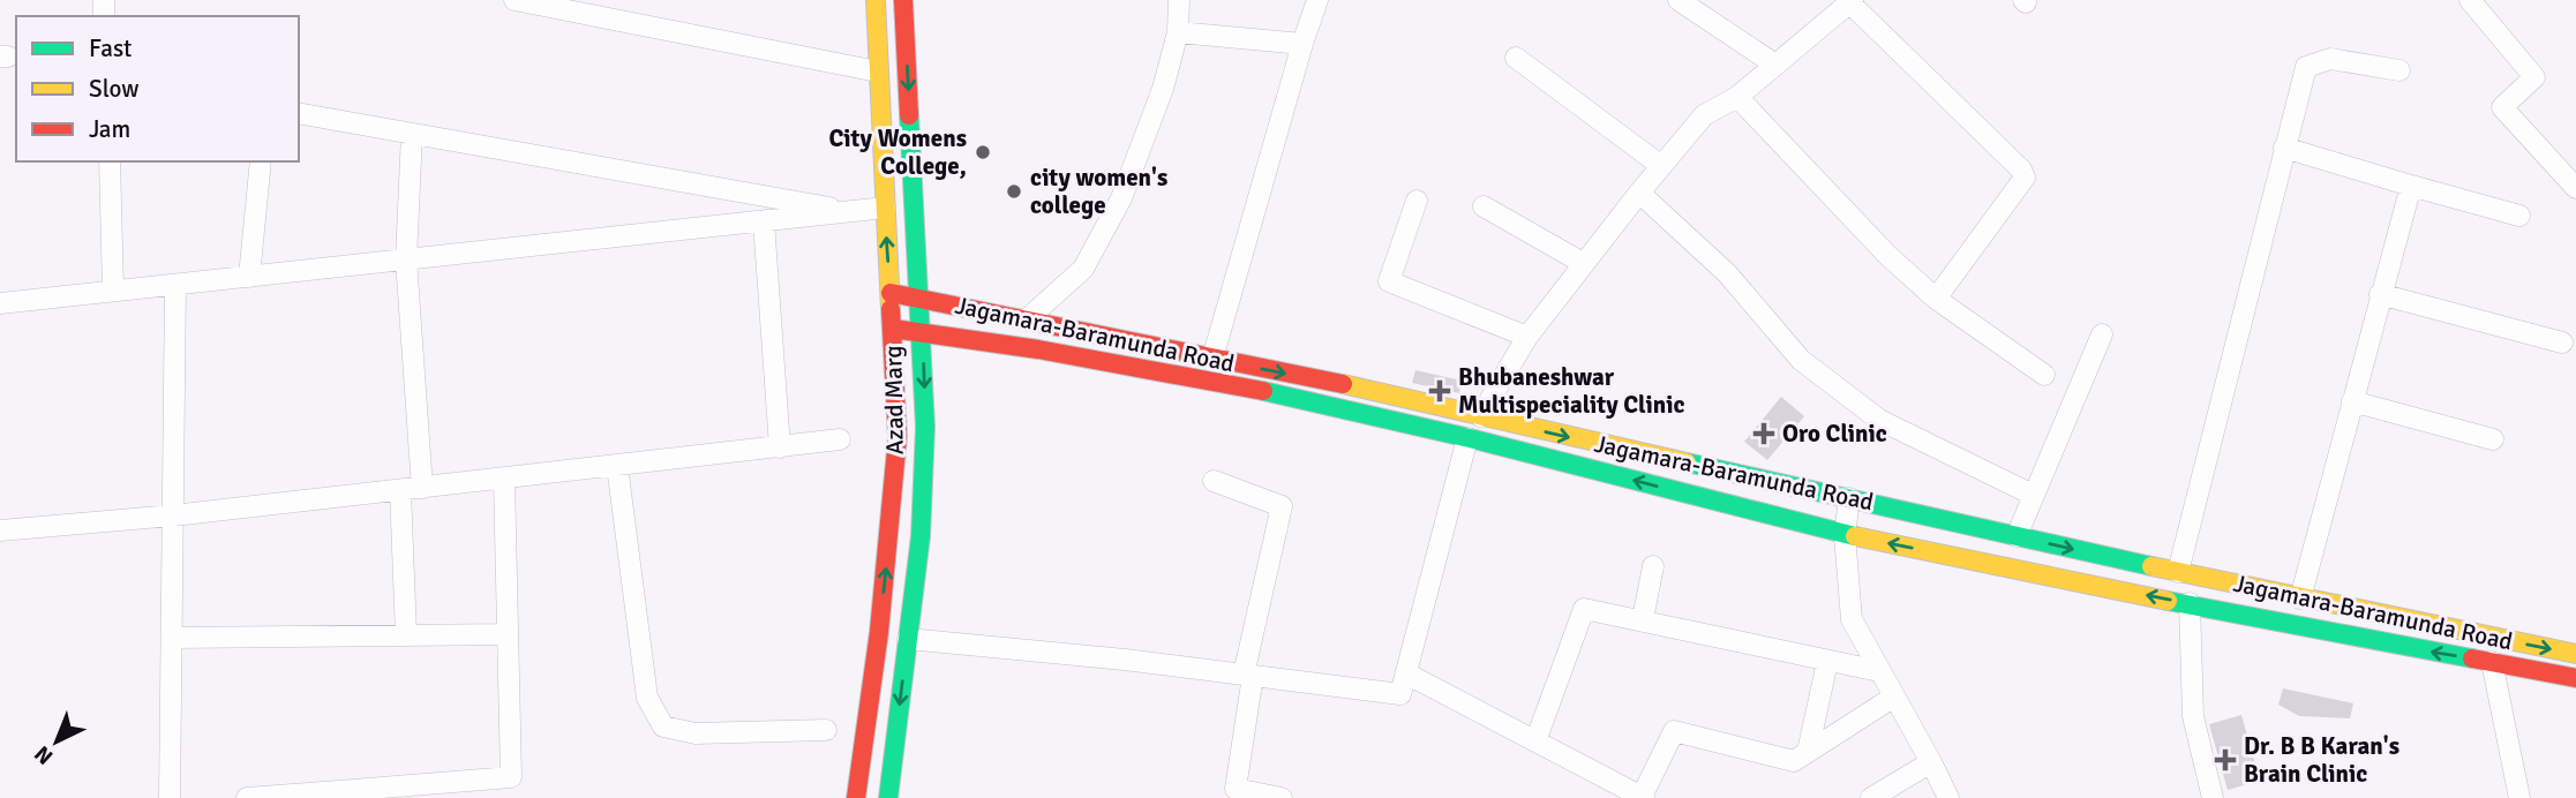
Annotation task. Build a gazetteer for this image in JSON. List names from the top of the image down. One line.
{"streets":{"street":["Jagamara-Baramunda Road","Azad Marg"]},"crossings":[["Jagamara-Baramunda Road","Azad Marg"]],"places":{"other":["City Womens College,","city women's college"],"health":["Bhubaneshwar Multispeciality Clinic","Oro Clinic","Dr. B B Karan's Brain Clinic"]},"legend":["Fast","Slow","Jam"],"north":"bottom left"}
